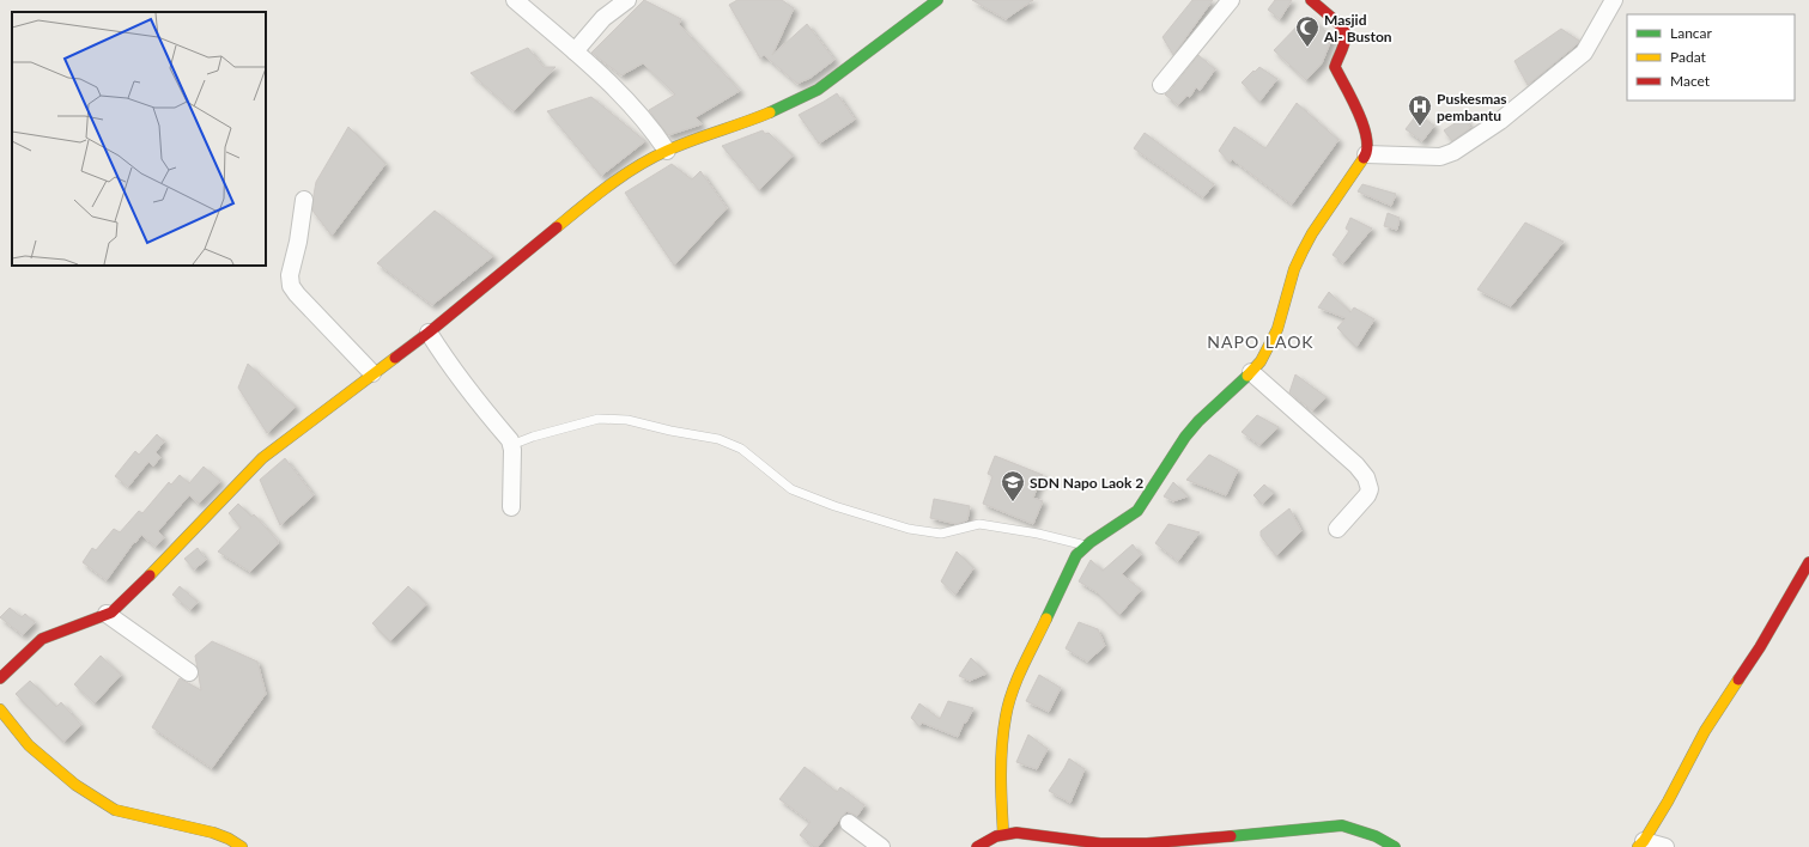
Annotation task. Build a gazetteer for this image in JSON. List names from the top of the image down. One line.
{"districts":["NAPO LAOK"],"places":{"mosque":["Masjid Al- Buston"],"hospital":["Puskesmas pembantu"],"school or university":["SDN Napo Laok 2"]},"legend":["Lancar","Padat","Macet"]}
